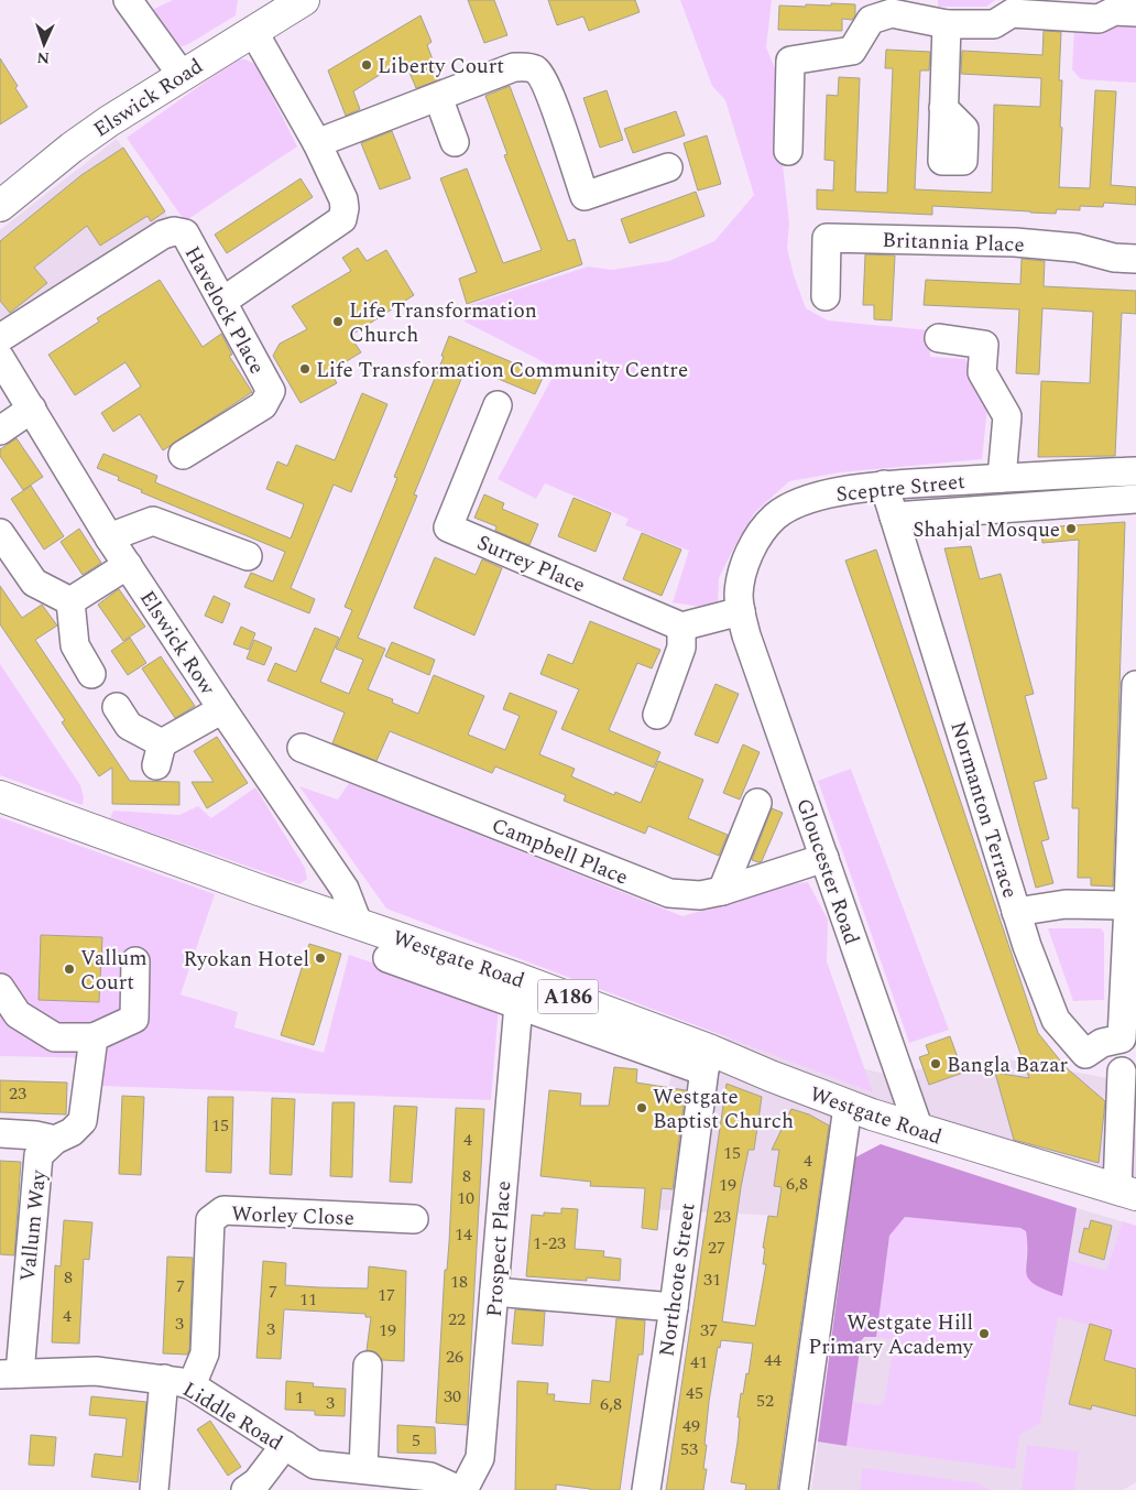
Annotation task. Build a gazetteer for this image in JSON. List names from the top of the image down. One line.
{"streets":{"main road":["Elswick Road","Westgate Road","A186"],"street":["Britannia Place","Havelock Place","Sceptre Street","Surrey Place","Elswick Row","Normanton Terrace","Campbell Place","Gloucester Road","Worley Close","Vallum Way","Prospect Place","Northcote Street","Liddle Road"]},"crossings":[["Sceptre Street","Normanton Terrace"],["Sceptre Street","Gloucester Road"],["Elswick Row","Westgate Road"],["Campbell Place","Gloucester Road"],["Gloucester Road","Westgate Road"],["Westgate Road","Northcote Street"],["Worley Close","Liddle Road"],["Vallum Way","Liddle Road"]],"places":["Liberty Court","Life Transformation Church","Life Transformation Community Centre","Shahjal Mosque","Ryokan Hotel","Vallum Court","Bangla Bazar","Westgate Baptist Church","Westgate Hill Primary Academy"],"house_numbers":["23","15","4","15","4","8","6,8","19","10","23","14","1-23","27","8","31","18","7","7","17","11","4","22","3","3","19","37","26","44","41","45","30","1","52","3","6,8","49","5","53"],"north":"bottom"}
